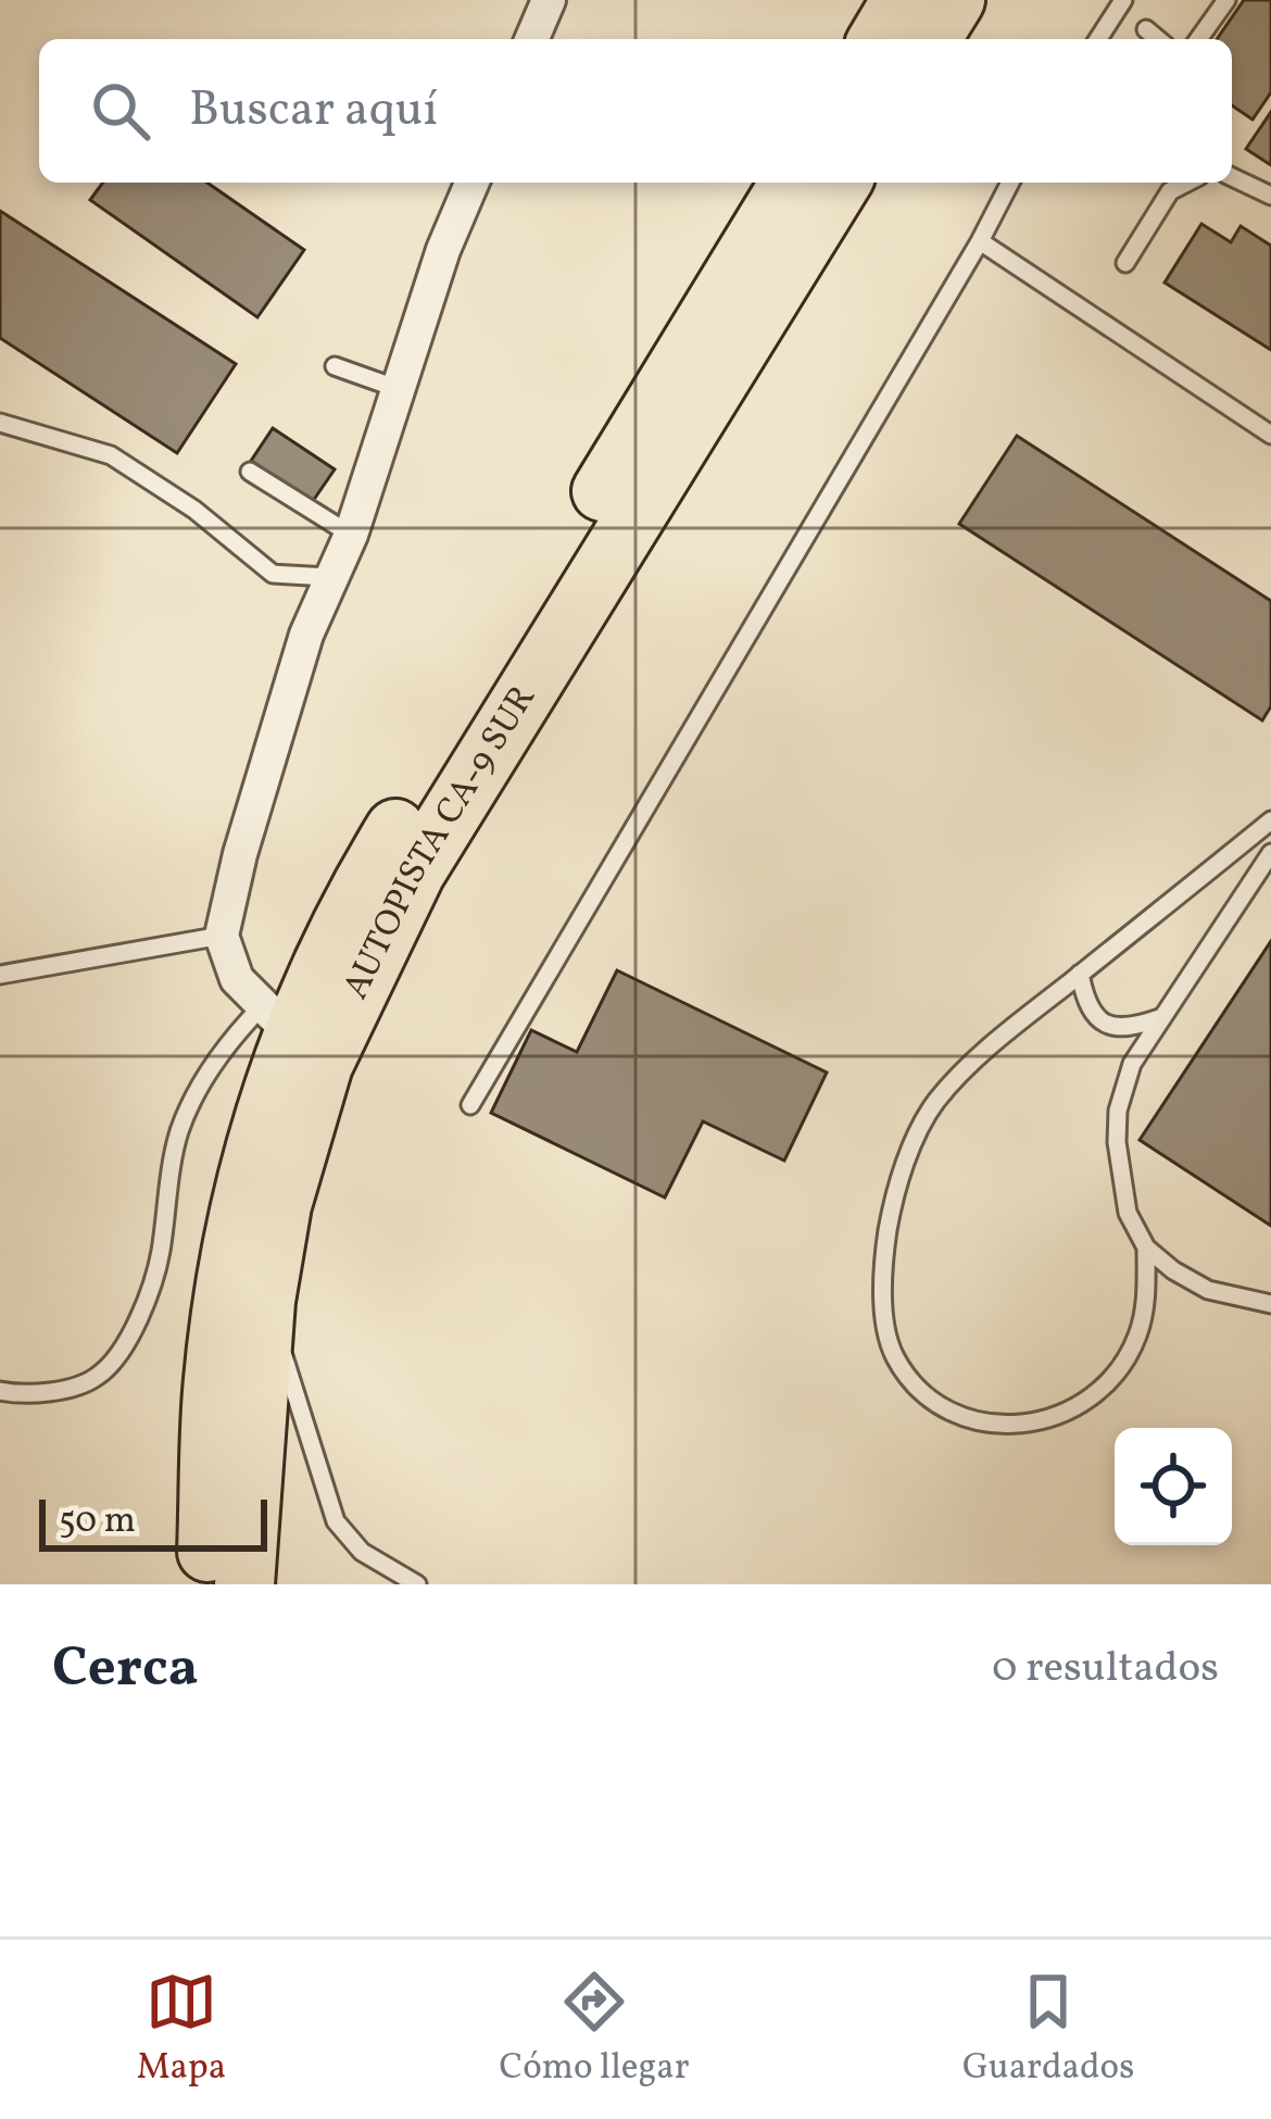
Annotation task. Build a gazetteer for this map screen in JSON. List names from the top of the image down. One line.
{"streets":{"highway":["AUTOPISTA CA-9 SUR"]},"scale_bar":"50 m","page":{"search":"Buscar aquí","scale":"50 m","heading":["Cerca","0 resultados"],"nav":["Mapa","Cómo llegar","Guardados"]}}
